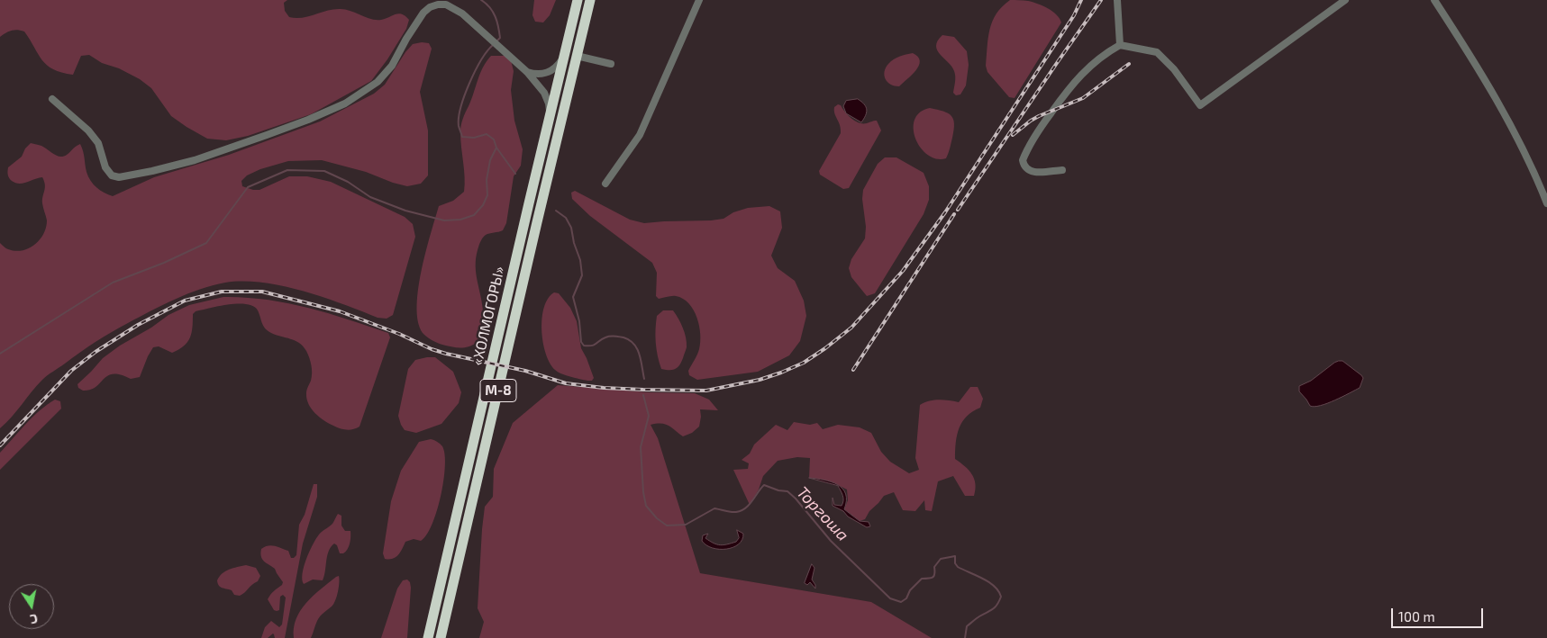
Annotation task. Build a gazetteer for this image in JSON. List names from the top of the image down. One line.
{"streets":{"highway":["«ХОЛМОГОРЫ»","М-8"]},"crossings":[["«ХОЛМОГОРЫ»","М-8"]],"water":["Торгоша"],"scale_bar":"100 m","north":"bottom"}
